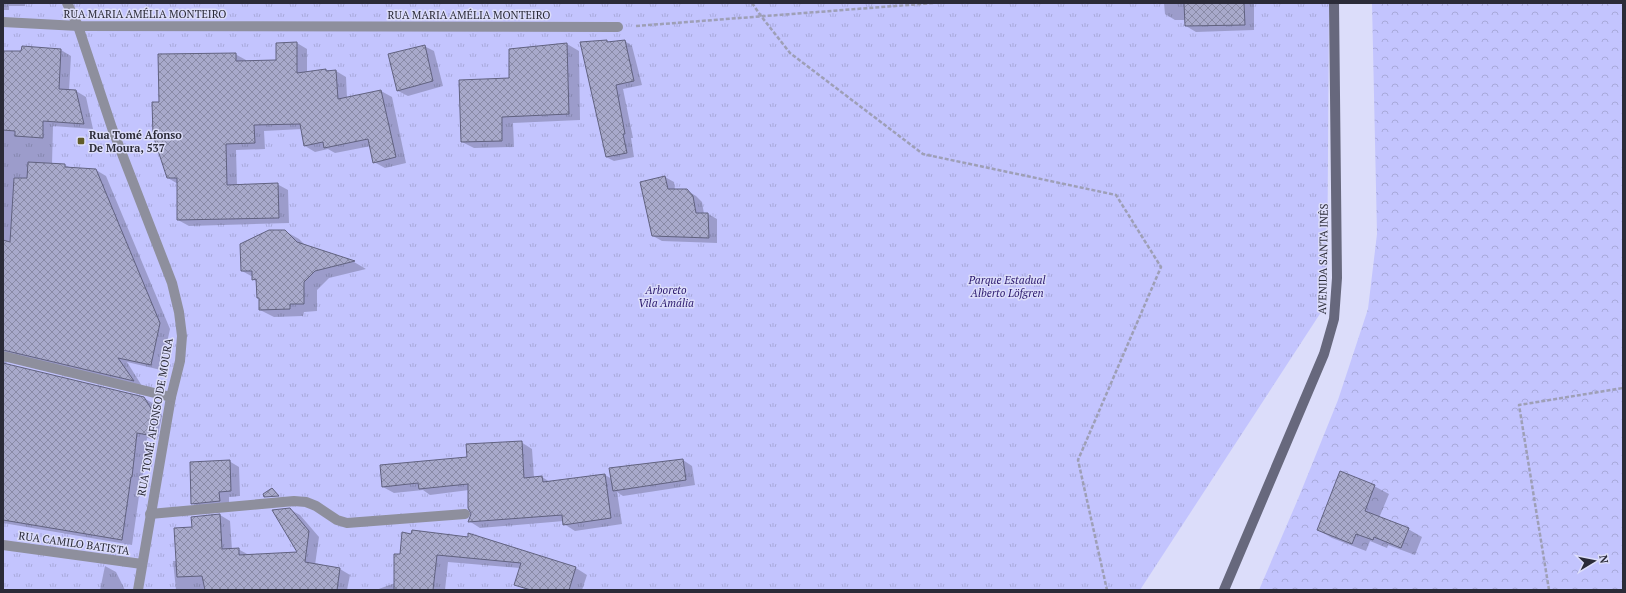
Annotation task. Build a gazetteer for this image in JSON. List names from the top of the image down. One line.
{"streets":{"main road":["AVENIDA SANTA INÊS"],"street":["RUA MARIA AMÉLIA MONTEIRO","RUA TOMÉ AFONSO DE MOURA","RUA CAMILO BATISTA"]},"crossings":[["RUA MARIA AMÉLIA MONTEIRO","RUA TOMÉ AFONSO DE MOURA"],["RUA TOMÉ AFONSO DE MOURA","RUA CAMILO BATISTA"]],"parks":["Parque Estadual Alberto Löfgren","Arboreto Vila Amália"],"places":{"transit":["Rua Tomé Afonso De Moura, 537"]},"north":"right"}
